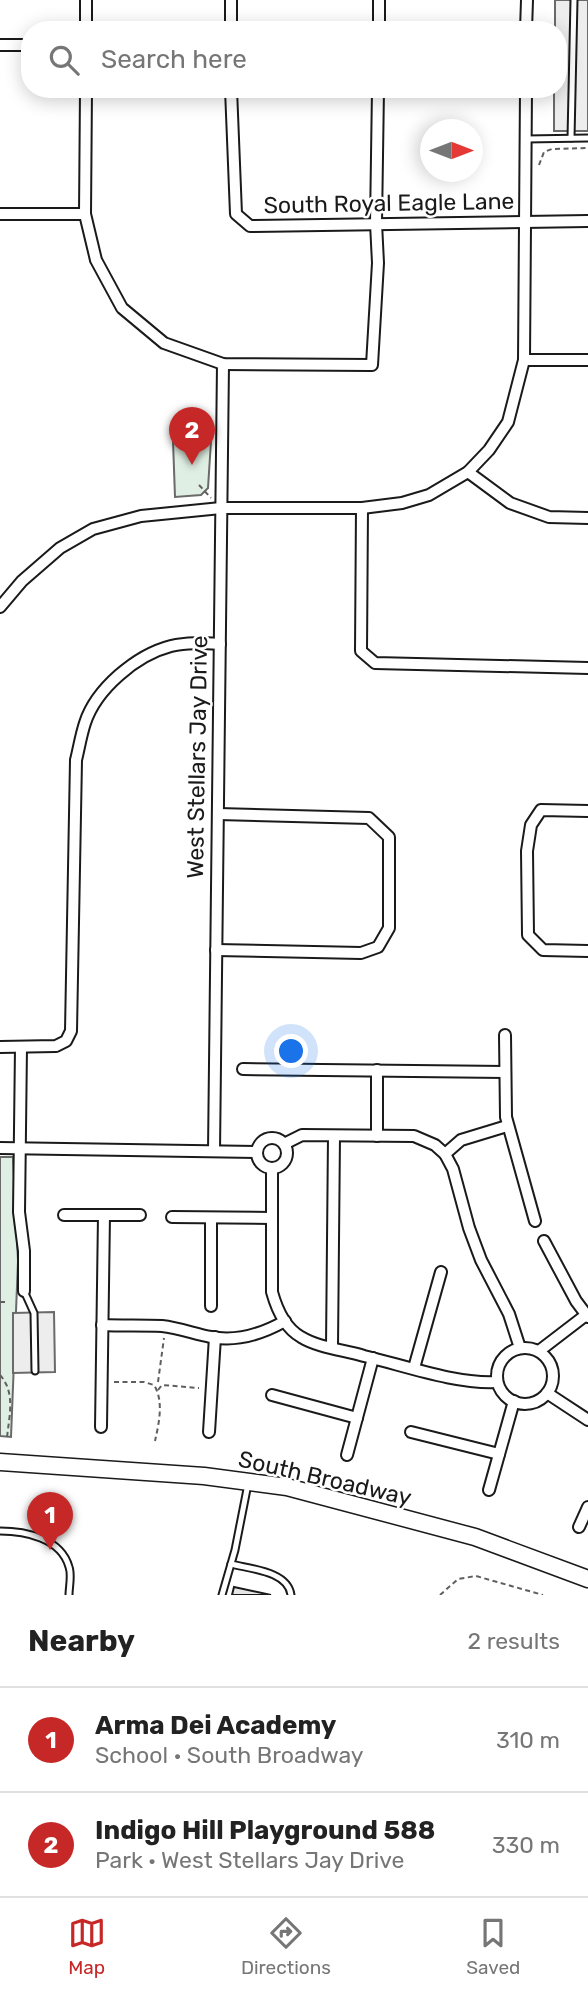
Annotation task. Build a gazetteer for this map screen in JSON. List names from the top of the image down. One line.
{"streets":{"main road":["South Broadway"],"street":["South Royal Eagle Lane","West Stellars Jay Drive"]},"north":"right","page":{"search":"Search here","pins":["2","1"],"heading":["Nearby","2 results"],"list":[{"mark":"1","name":"Arma Dei Academy","note":"School · South Broadway","value":"310 m"},{"mark":"2","name":"Indigo Hill Playground 588","note":"Park · West Stellars Jay Drive","value":"330 m"}],"nav":["Map","Directions","Saved"]}}
